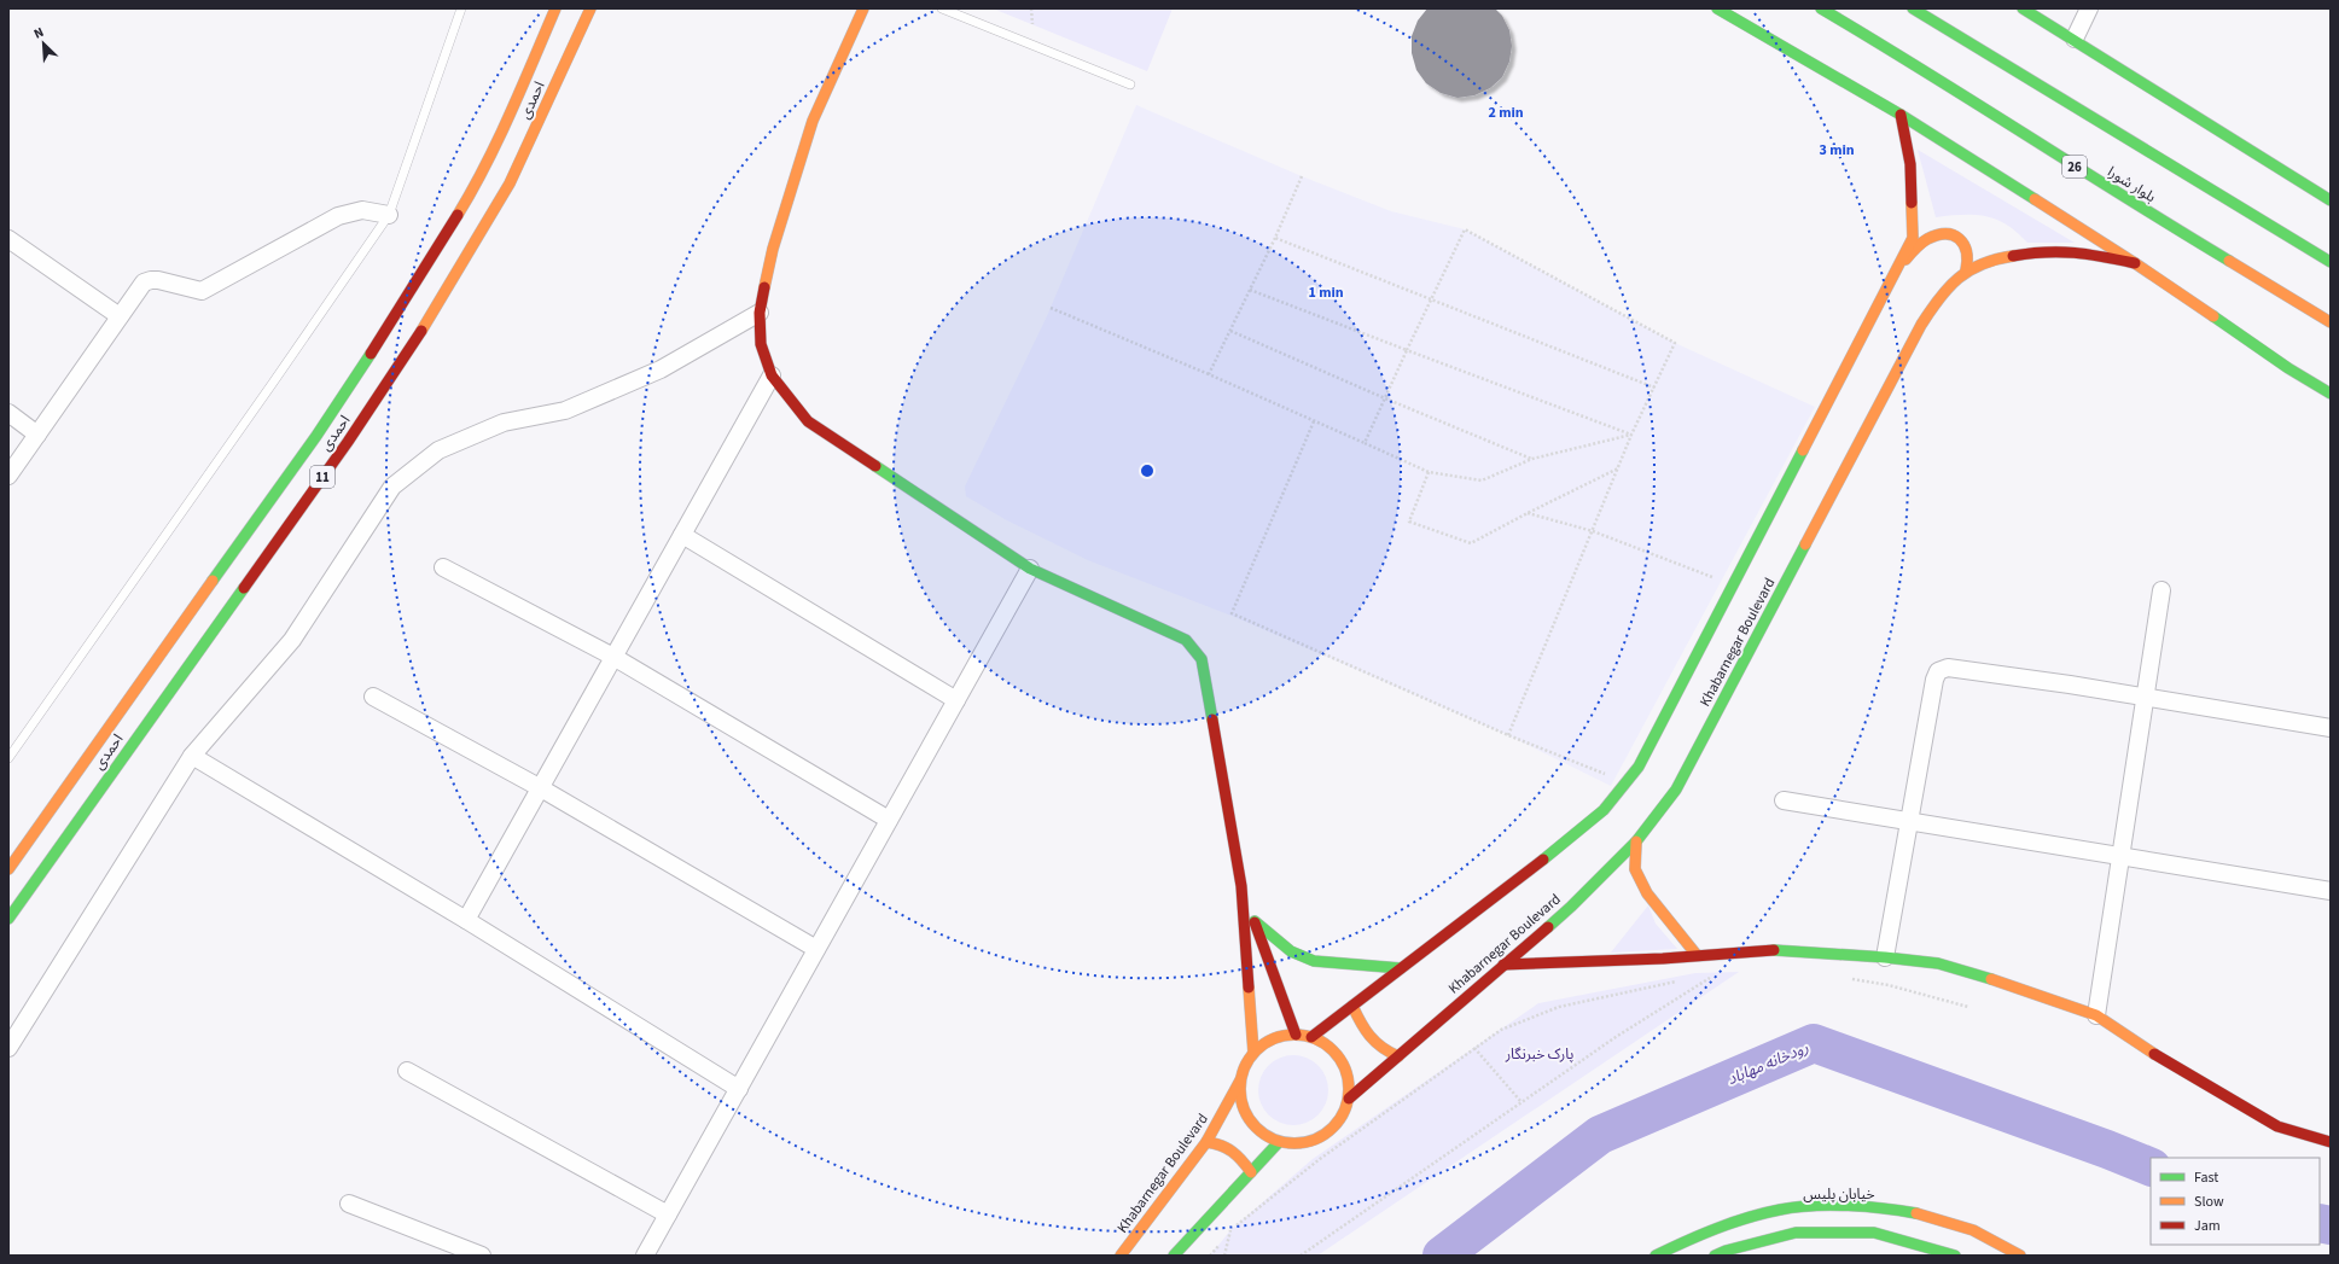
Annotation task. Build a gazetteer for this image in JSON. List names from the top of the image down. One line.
{"streets":{"main road":["احمدی","26","بلوار شورا","11","Khabarnegar Boulevard","خیابان پلیس"]},"water":["رودخانه مهاباد"],"parks":["پارک خبرنگار"],"legend":["Fast","Slow","Jam"],"north":"top left","rings":["2 min","3 min","1 min"]}
